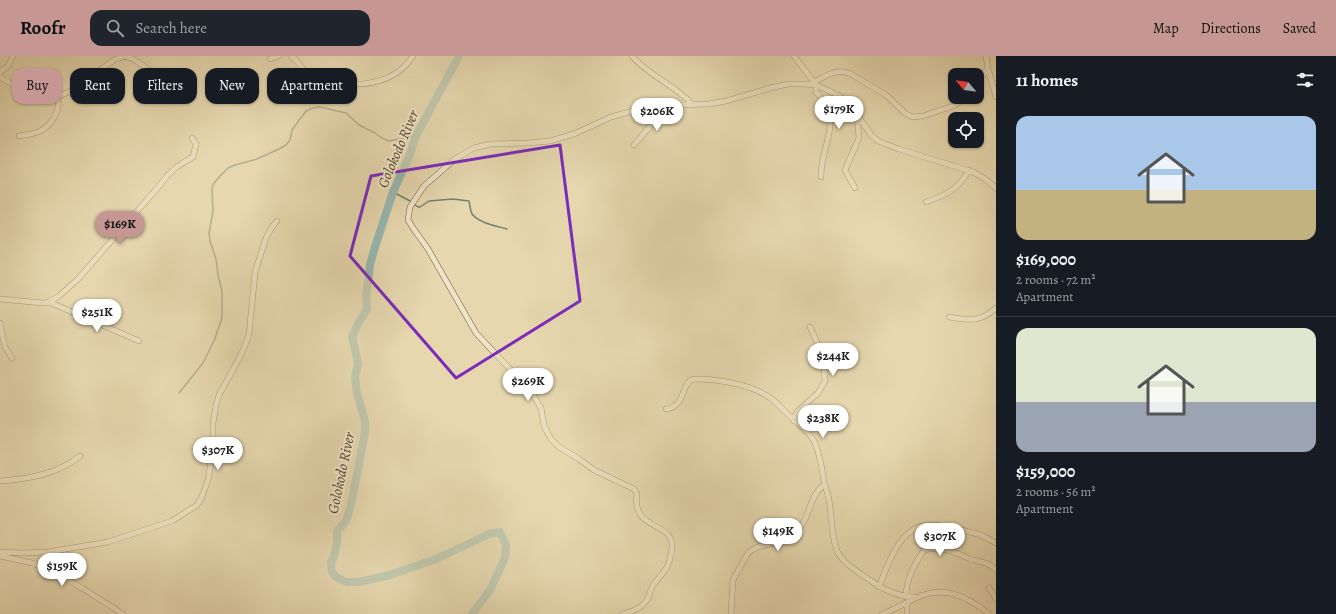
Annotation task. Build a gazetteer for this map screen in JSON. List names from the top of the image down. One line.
{"water":["Golokodo River"],"north":"top left","page":{"header":"Roofr","search":"Search here","nav":["Map","Directions","Saved"],"heading":"11 homes","chip":["Buy","Rent","Filters","New","Apartment"],"price":["$179K","$206K","$169K","$251K","$244K","$269K","$238K","$307K","$149K","$307K","$159K"],"list":[{"name":"$169,000","note":"2 rooms · 72 m² · Apartment"},{"name":"$159,000","note":"2 rooms · 56 m² · Apartment"}]}}
